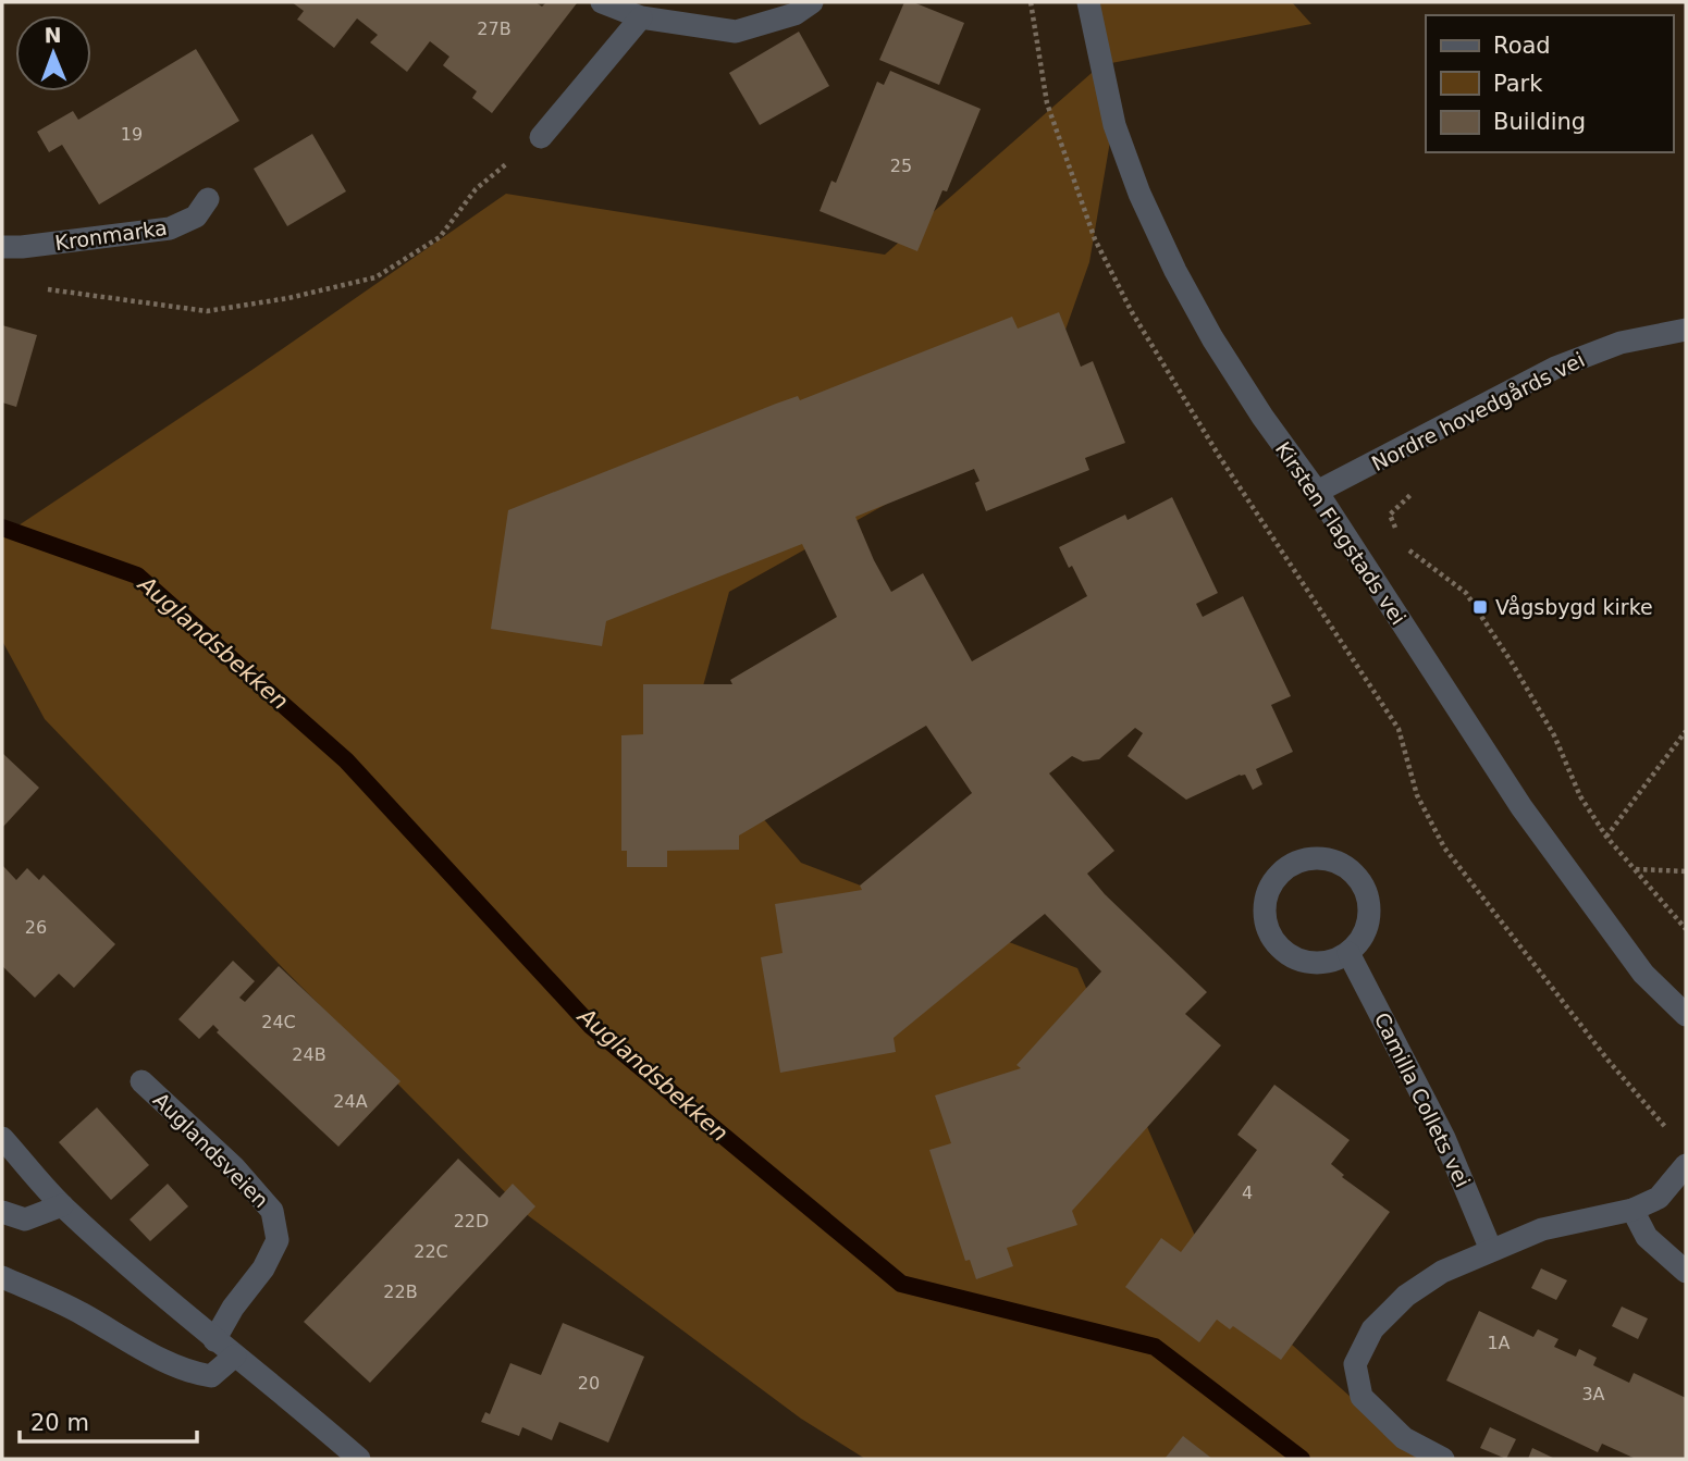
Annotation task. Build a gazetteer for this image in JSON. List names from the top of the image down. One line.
{"streets":{"street":["Kronmarka","Nordre hovedgårds vei","Kirsten Flagstads vei","Camilla Collets vei","Auglandsveien"]},"crossings":[["Nordre hovedgårds vei","Kirsten Flagstads vei"]],"water":["Auglandsbekken"],"places":{"transit":["Vågsbygd kirke"]},"house_numbers":["27B","19","25","26","24C","24B","24A","4","22D","22C","22B","1A","20","3A"],"legend":["Road","Park","Building"],"scale_bar":"20 m","north":"top"}
